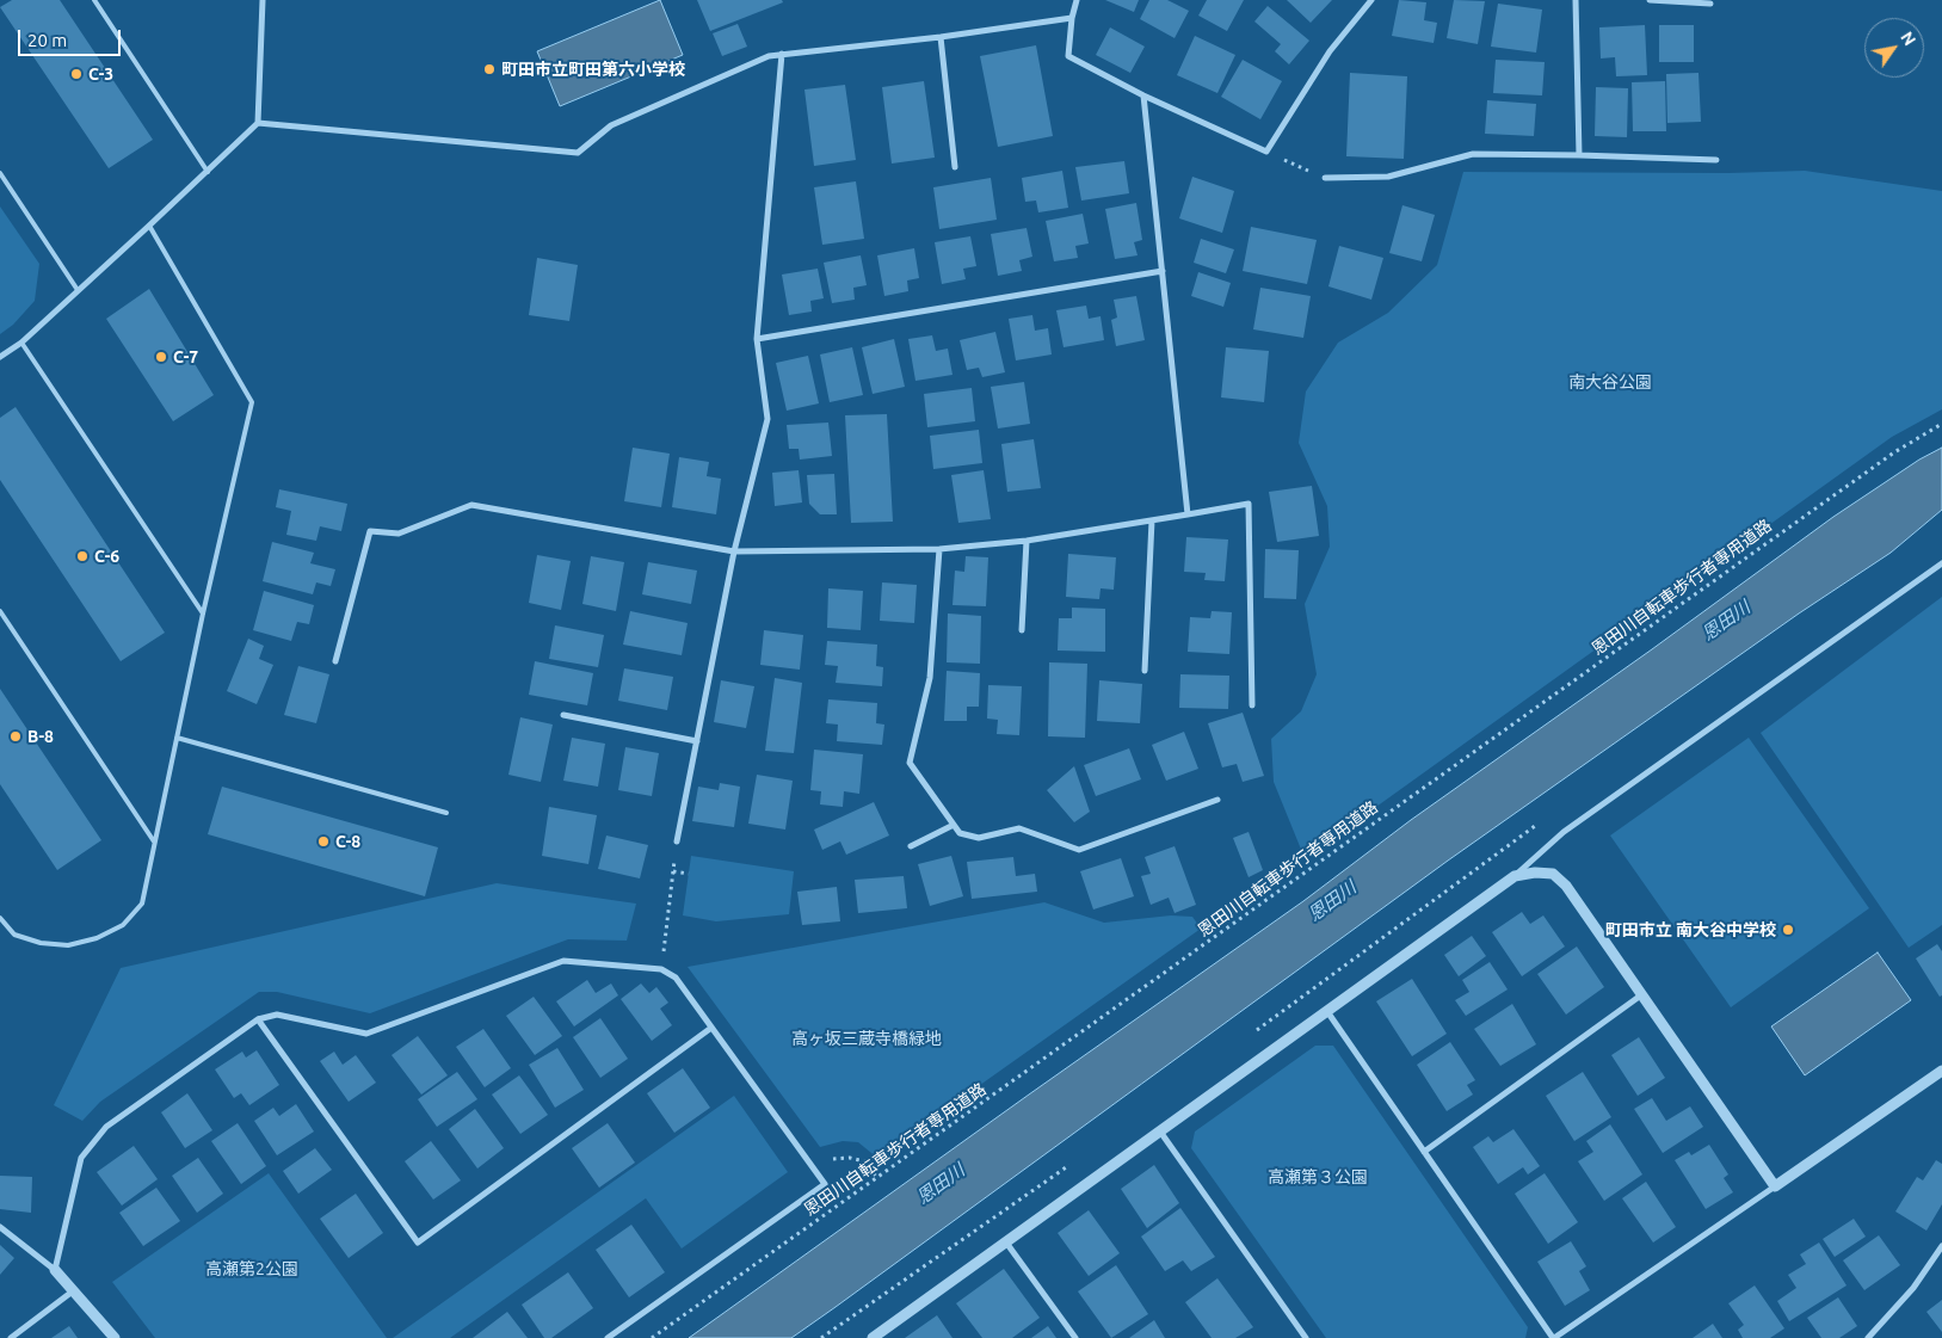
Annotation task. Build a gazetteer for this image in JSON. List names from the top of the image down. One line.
{"streets":{"path":["恩田川自転車歩行者専用道路"]},"water":["恩田川"],"parks":["南大谷公園","高ヶ坂三蔵寺橋緑地","高瀬第３公園","高瀬第2公園"],"places":["町田市立町田第六小学校","C-3","C-7","C-6","B-8","C-8","町田市立 南大谷中学校"],"scale_bar":"20 m","north":"top right"}
